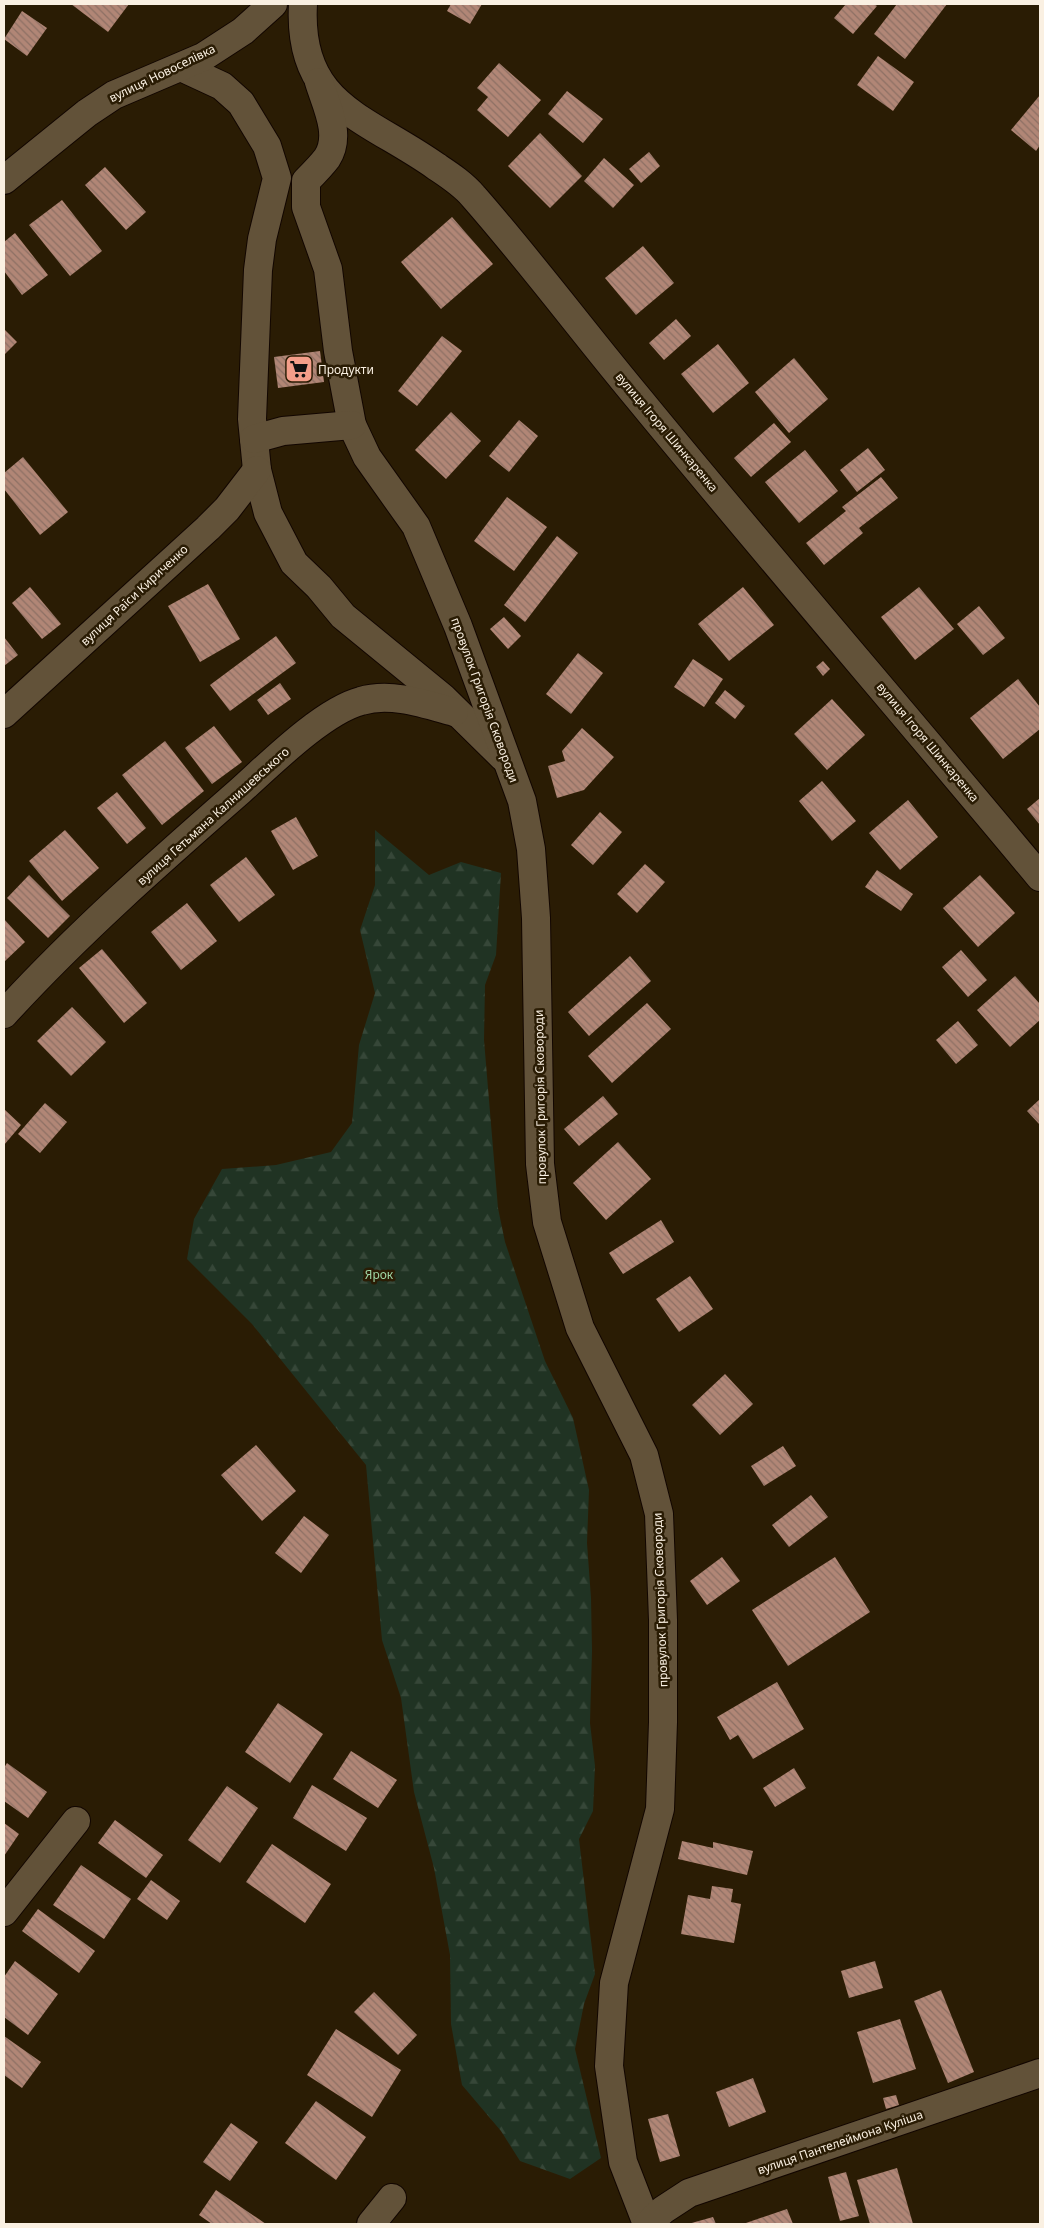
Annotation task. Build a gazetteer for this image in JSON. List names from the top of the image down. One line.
{"streets":{"street":["вулиця Новоселівка","вулиця Ігоря Шинкаренка","вулиця Раїси Кириченко","провулок Григорія Сковороди","вулиця Гетьмана Калнишевського","вулиця Пантелеймона Куліша"]},"crossings":[["вулиця Ігоря Шинкаренка","провулок Григорія Сковороди"],["провулок Григорія Сковороди","вулиця Пантелеймона Куліша"]],"parks":["Ярок"],"places":{"supermarket":["Продукти"]}}
